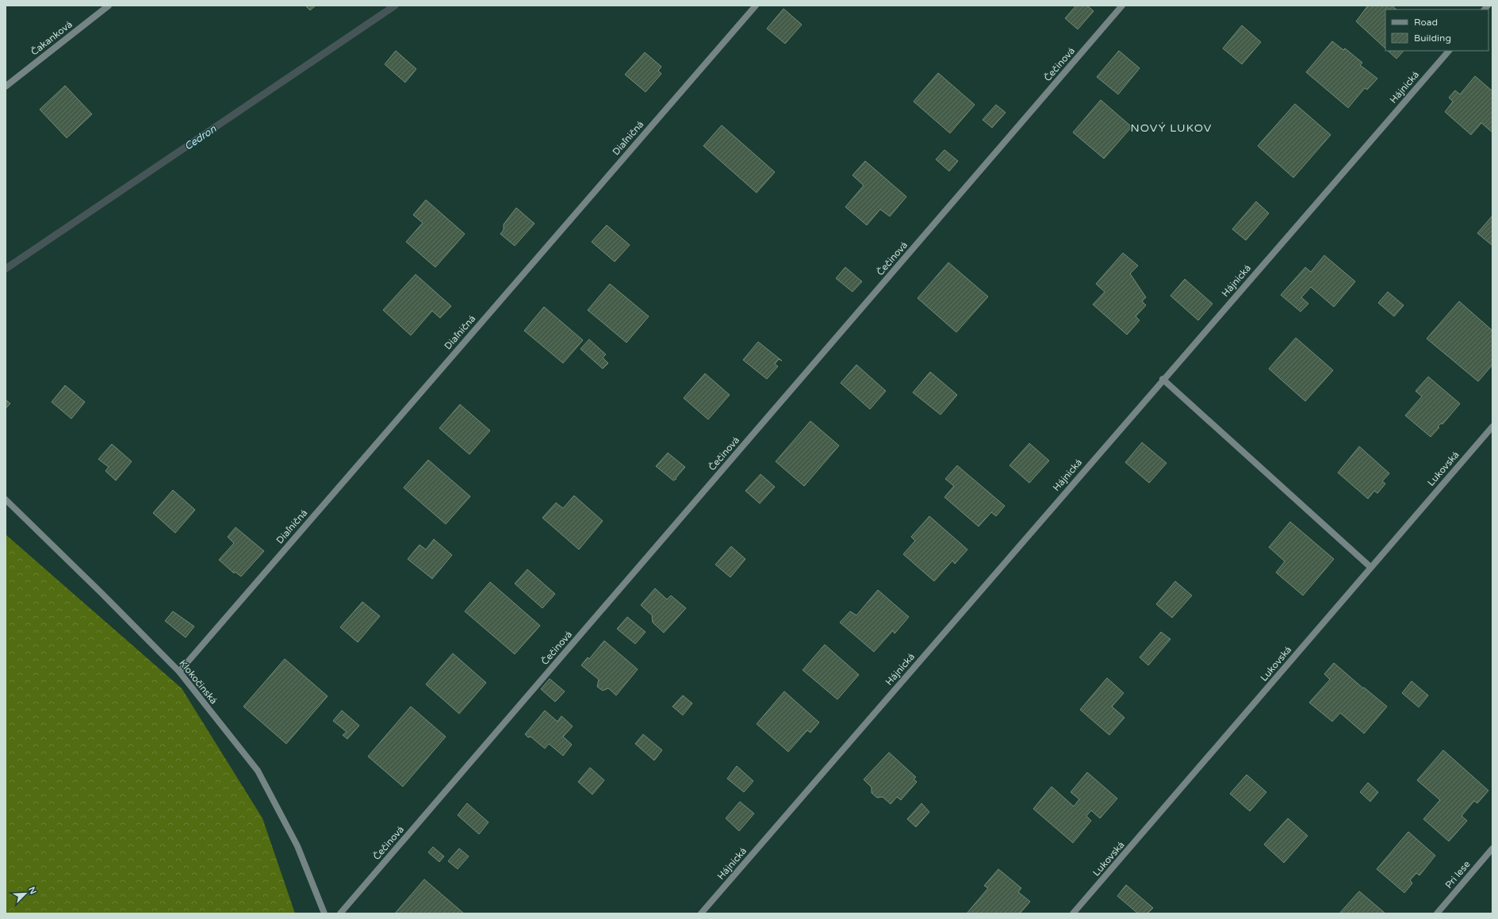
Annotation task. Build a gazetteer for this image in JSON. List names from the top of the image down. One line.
{"streets":{"street":["Čakanková","Čečinová","Hájnická","Diaľničná","Lukovská","Klokočinská","Pri lese"]},"crossings":[["Diaľničná","Klokočinská"]],"districts":["NOVÝ LUKOV"],"water":["Cedron"],"legend":["Road","Building"],"north":"top right"}
